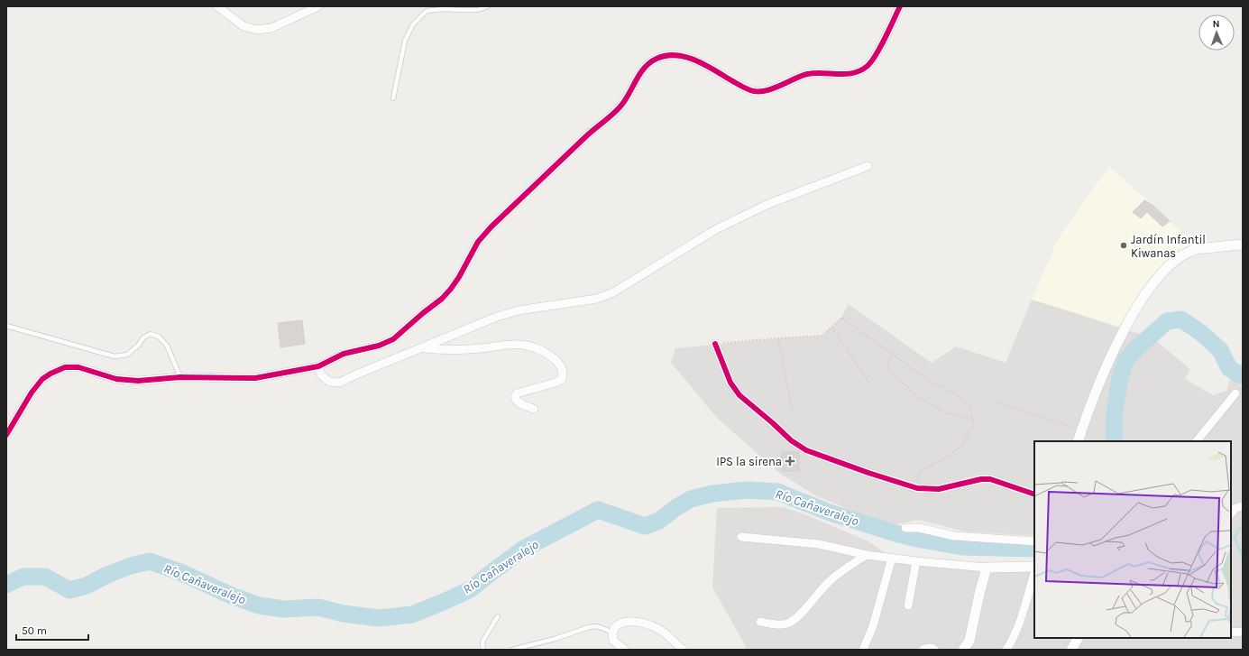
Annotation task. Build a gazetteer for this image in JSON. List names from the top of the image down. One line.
{"water":["Río Cañaveralejo"],"places":{"other":["Jardín Infantil Kiwanas"],"health":["IPS la sirena"]},"scale_bar":"50 m","north":"top"}
